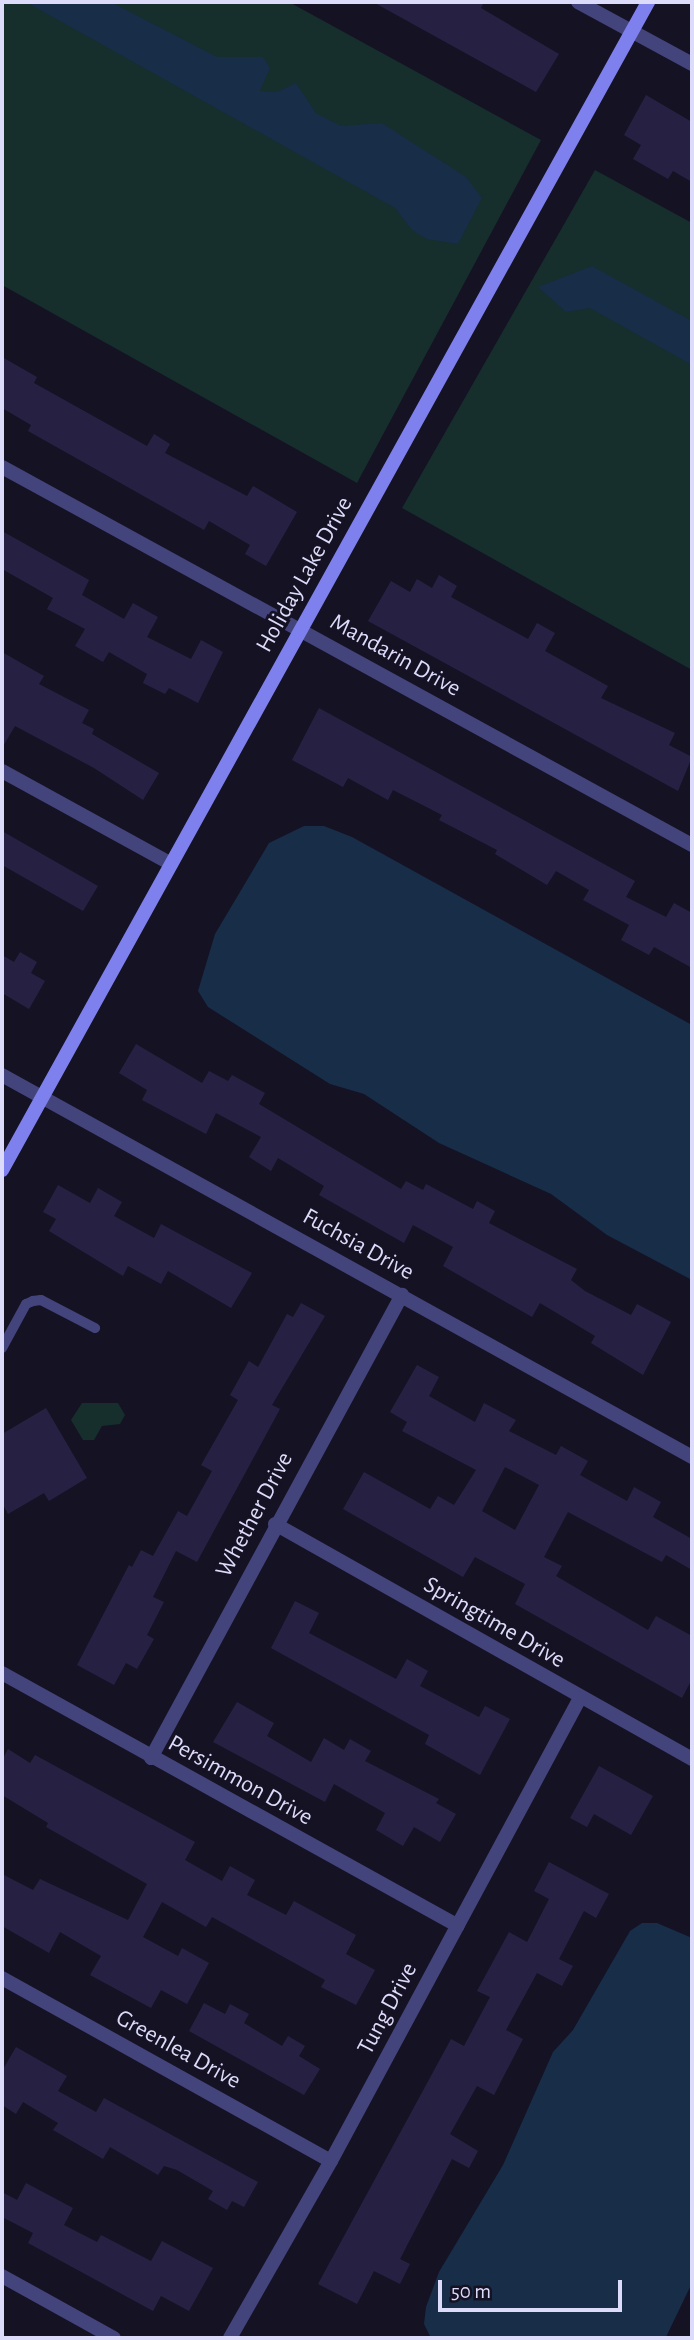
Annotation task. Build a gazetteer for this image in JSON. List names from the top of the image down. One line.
{"streets":{"street":["Holiday Lake Drive","Mandarin Drive","Fuchsia Drive","Whether Drive","Springtime Drive","Persimmon Drive","Tung Drive","Greenlea Drive"]},"crossings":[["Holiday Lake Drive","Mandarin Drive"],["Holiday Lake Drive","Fuchsia Drive"],["Fuchsia Drive","Whether Drive"],["Whether Drive","Springtime Drive"],["Whether Drive","Persimmon Drive"],["Springtime Drive","Tung Drive"],["Persimmon Drive","Tung Drive"],["Tung Drive","Greenlea Drive"]],"scale_bar":"50 m"}
